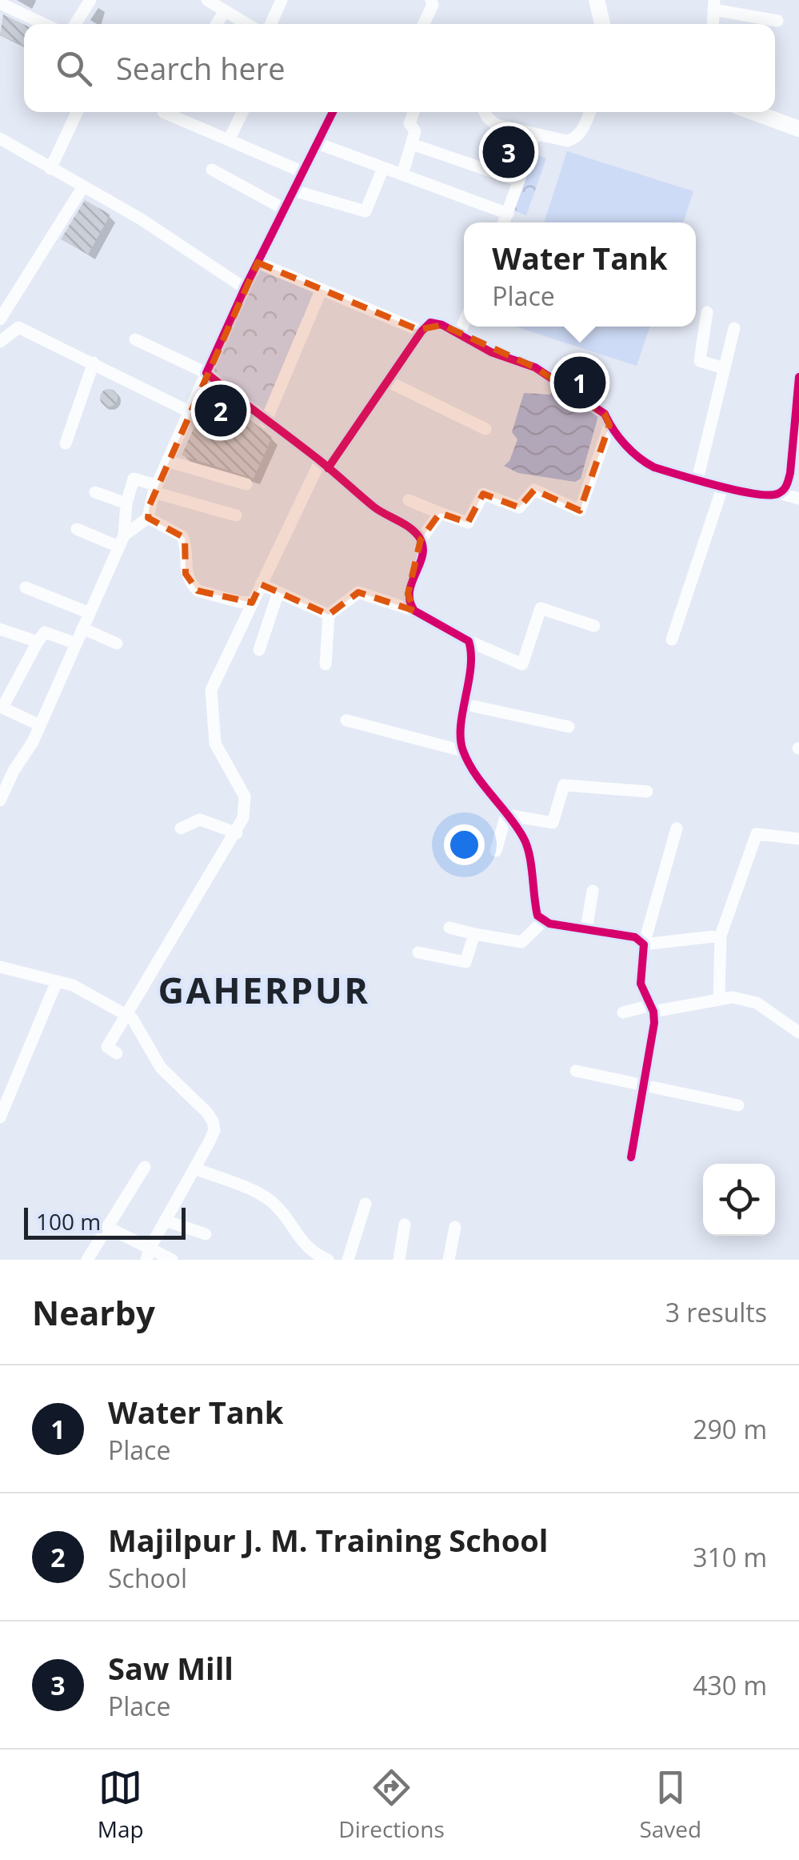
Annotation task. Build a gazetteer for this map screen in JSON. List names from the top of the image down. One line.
{"districts":["GAHERPUR"],"scale_bar":"100 m","page":{"search":"Search here","pins":["3","1","2"],"popup":["Water Tank","Place"],"scale":"100 m","heading":["Nearby","3 results"],"list":[{"mark":"1","name":"Water Tank","note":"Place","value":"290 m"},{"mark":"2","name":"Majilpur J. M. Training School","note":"School","value":"310 m"},{"mark":"3","name":"Saw Mill","note":"Place","value":"430 m"}],"nav":["Map","Directions","Saved"]}}
